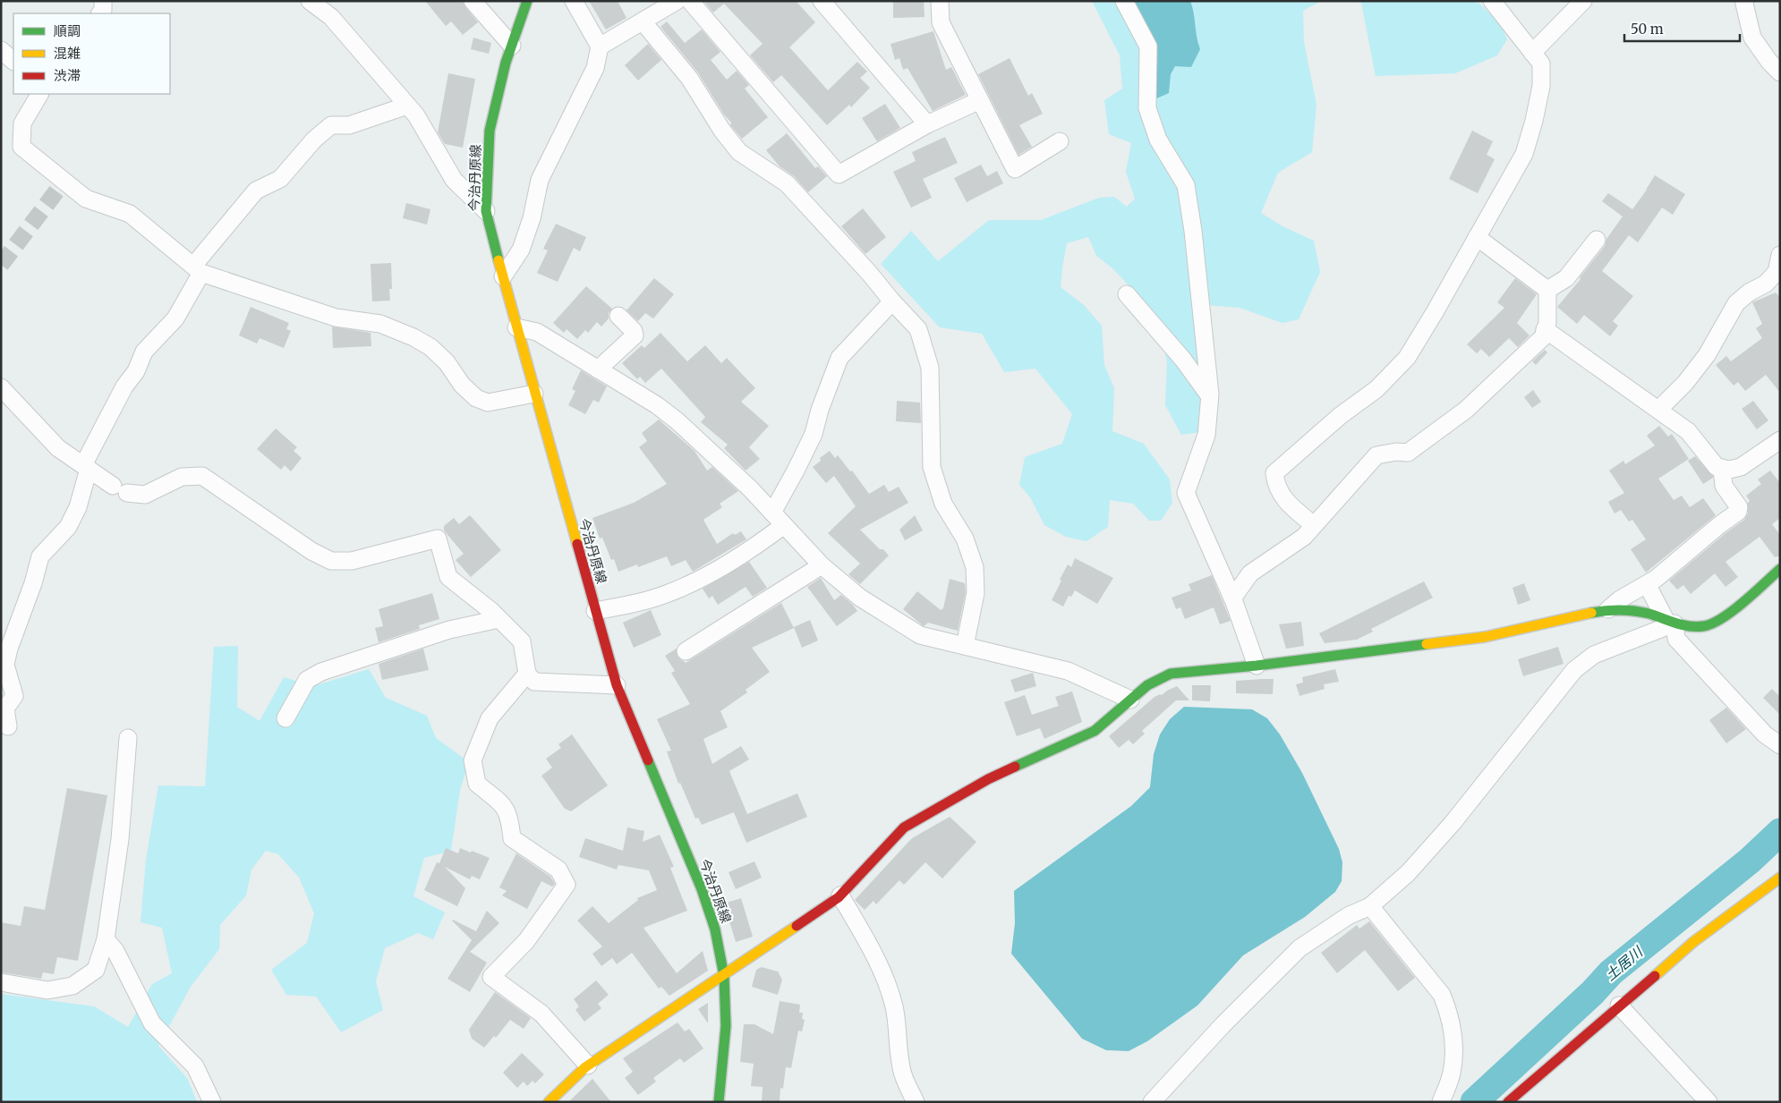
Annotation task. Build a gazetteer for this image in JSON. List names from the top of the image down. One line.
{"streets":{"street":["今治丹原線"]},"water":["土居川"],"legend":["順調","混雑","渋滞"],"scale_bar":"50 m"}
